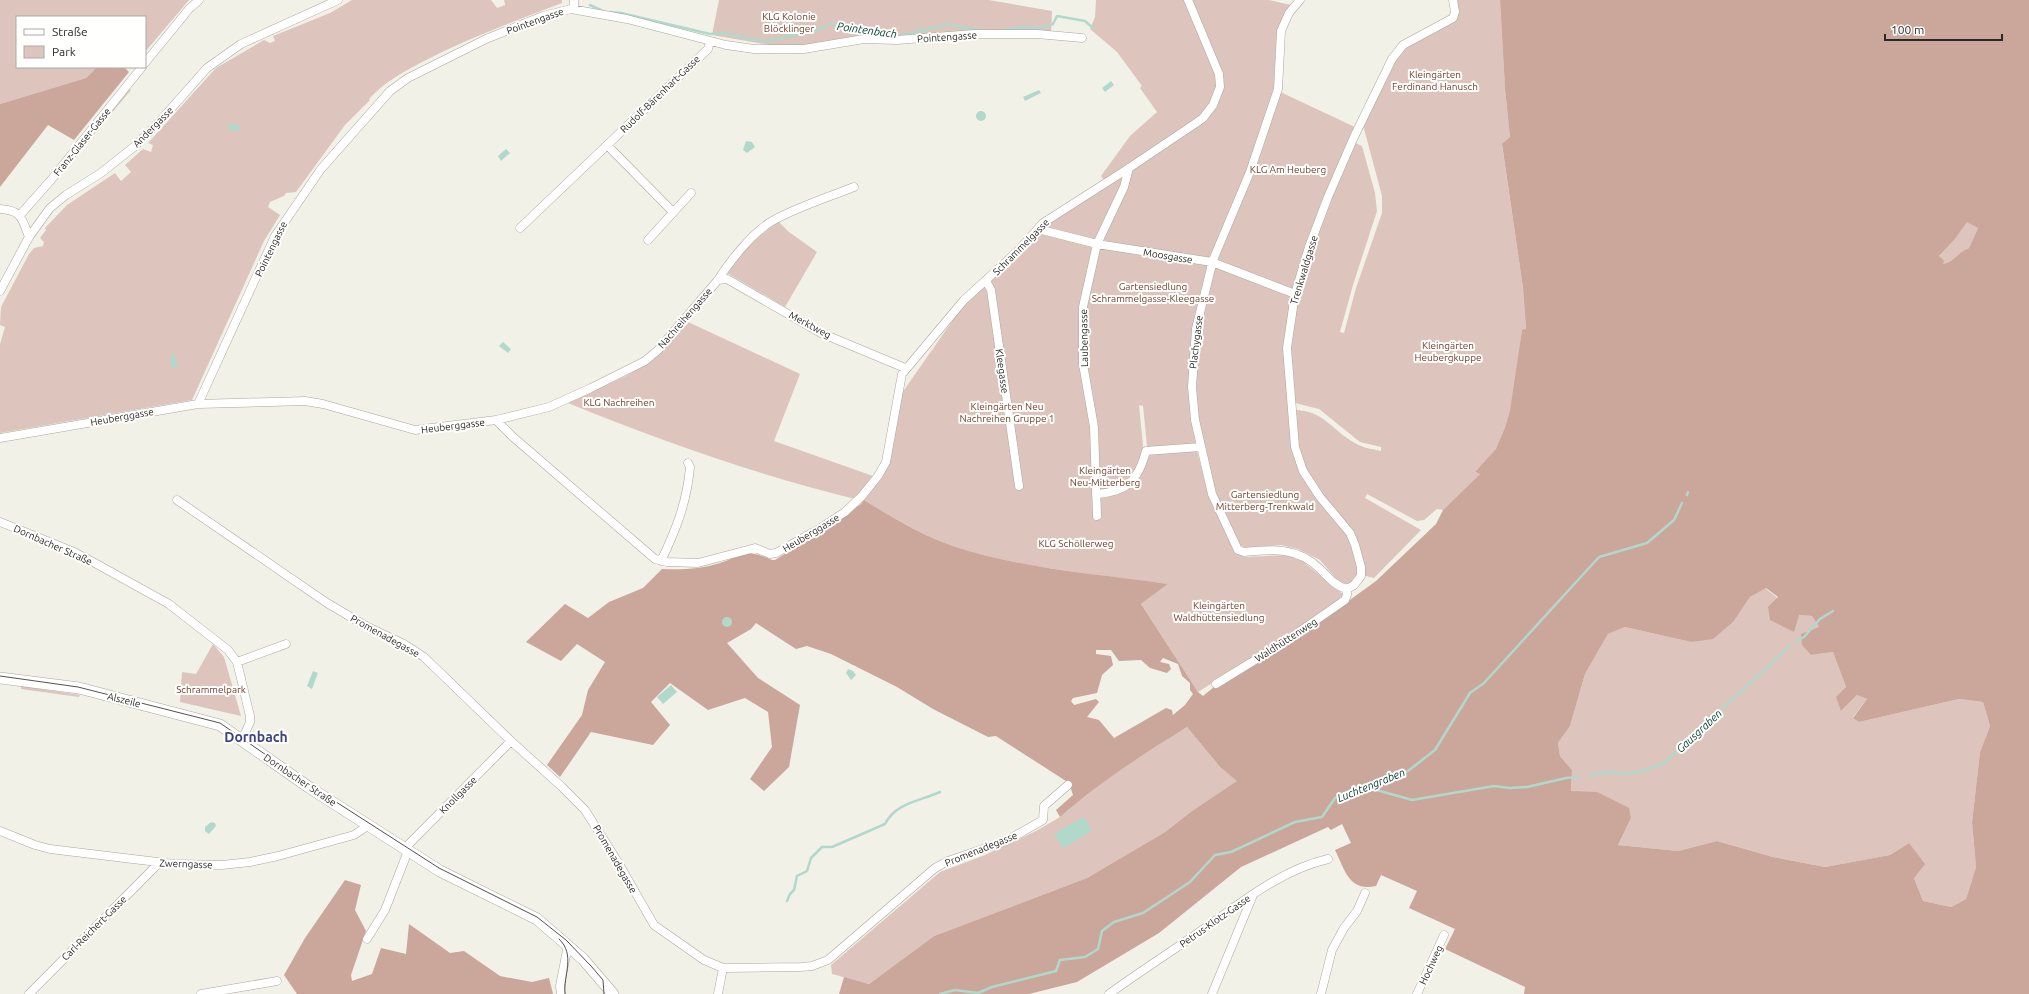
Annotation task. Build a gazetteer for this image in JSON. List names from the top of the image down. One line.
{"streets":{"main road":["Dornbacher Straße","Alszeile"],"street":["Pointengasse","Rudolf-Bärenhart-Gasse","Andergasse","Franz-Glaser-Gasse","Schrammelgasse","Moosgasse","Trenkwaldgasse","Nachreihengasse","Merktweg","Laubengasse","Plachygasse","Kleegasse","Heuberggasse","Promenadegasse","Waldhüttenweg","Knollgasse","Zwerngasse","Petrus-Klotz-Gasse","Carl-Reichert-Gasse","Hochweg"]},"crossings":[["Pointengasse","Rudolf-Bärenhart-Gasse"],["Pointengasse","Heuberggasse"],["Schrammelgasse","Moosgasse"],["Schrammelgasse","Merktweg"],["Schrammelgasse","Laubengasse"],["Schrammelgasse","Kleegasse"],["Schrammelgasse","Heuberggasse"],["Moosgasse","Trenkwaldgasse"],["Moosgasse","Laubengasse"],["Moosgasse","Plachygasse"],["Trenkwaldgasse","Plachygasse"],["Trenkwaldgasse","Waldhüttenweg"],["Nachreihengasse","Merktweg"],["Nachreihengasse","Heuberggasse"],["Plachygasse","Waldhüttenweg"],["Dornbacher Straße","Alszeile"],["Dornbacher Straße","Knollgasse"],["Dornbacher Straße","Zwerngasse"],["Promenadegasse","Knollgasse"],["Zwerngasse","Carl-Reichert-Gasse"]],"districts":["Dornbach"],"water":["Pointenbach","Gausgraben","Luchtengraben"],"parks":["KLG Kolonie Blöcklinger","Kleingärten Ferdinand Hanusch","KLG Am Heuberg","Gartensiedlung Schrammelgasse-Kleegasse","Kleingärten Heubergkuppe","KLG Nachreihen","Kleingärten Neu Nachreihen Gruppe 1","Kleingärten Neu-Mitterberg","Gartensiedlung Mitterberg-Trenkwald","KLG Schöllerweg","Kleingärten Waldhüttensiedlung","Schrammelpark"],"legend":["Straße","Park"],"scale_bar":"100 m"}
